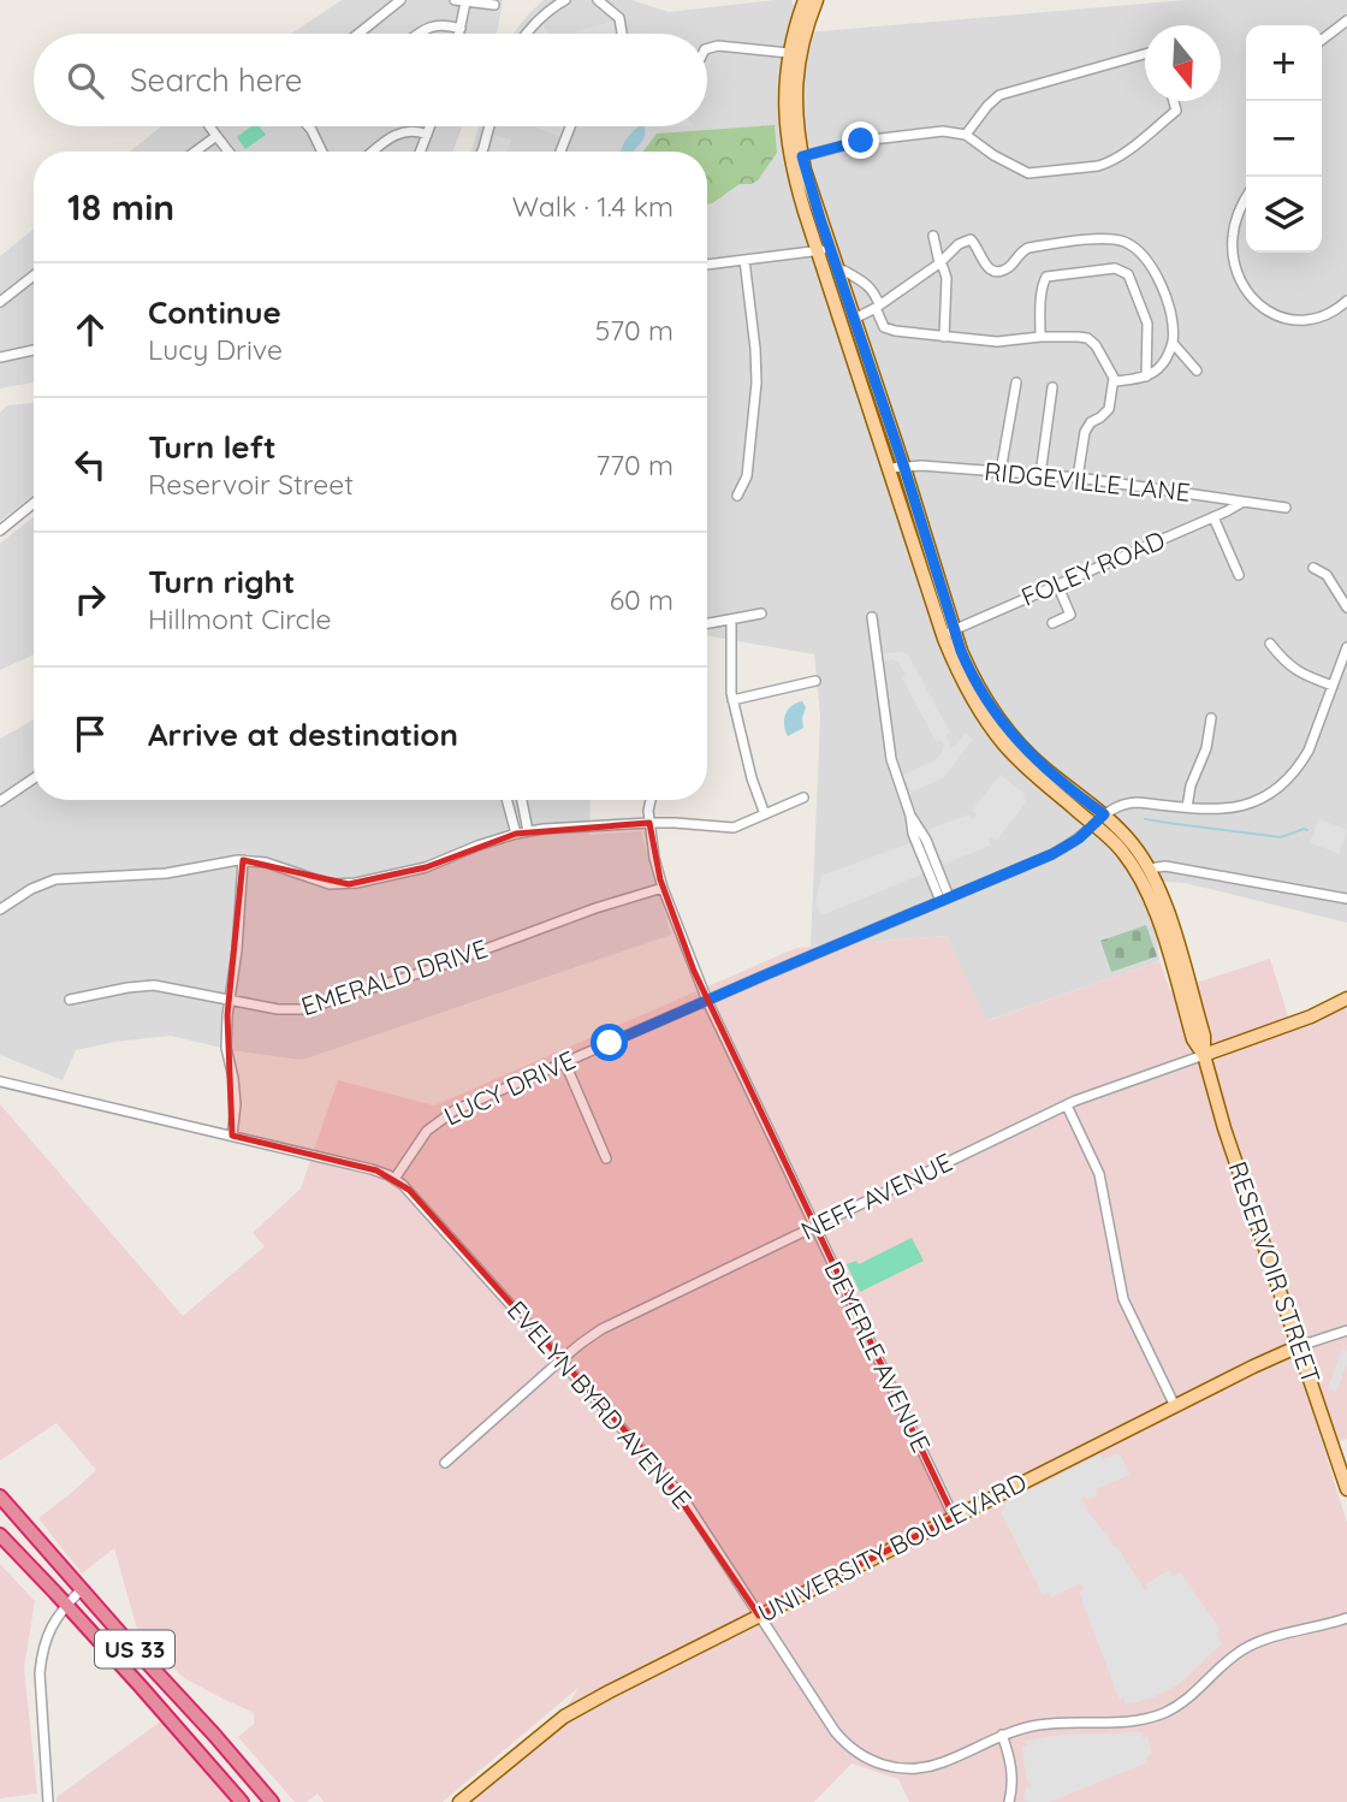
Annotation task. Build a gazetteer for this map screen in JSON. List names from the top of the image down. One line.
{"streets":{"highway":["US 33"],"main road":["NEFF AVENUE","RESERVOIR STREET","UNIVERSITY BOULEVARD"],"street":["RIDGEVILLE LANE","FOLEY ROAD","EMERALD DRIVE","LUCY DRIVE","DEYERLE AVENUE","EVELYN BYRD AVENUE"]},"crossings":[["RIDGEVILLE LANE","FOLEY ROAD"],["RIDGEVILLE LANE","RESERVOIR STREET"],["FOLEY ROAD","RESERVOIR STREET"],["EMERALD DRIVE","DEYERLE AVENUE"],["LUCY DRIVE","RESERVOIR STREET"],["LUCY DRIVE","DEYERLE AVENUE"],["LUCY DRIVE","EVELYN BYRD AVENUE"],["NEFF AVENUE","RESERVOIR STREET"],["NEFF AVENUE","DEYERLE AVENUE"],["NEFF AVENUE","EVELYN BYRD AVENUE"],["RESERVOIR STREET","UNIVERSITY BOULEVARD"],["DEYERLE AVENUE","UNIVERSITY BOULEVARD"],["EVELYN BYRD AVENUE","UNIVERSITY BOULEVARD"]],"north":"bottom","page":{"map_buttons":["+","−"],"search":"Search here","heading":["18 min","Walk · 1.4 km"],"list":[["Continue","Lucy Drive","570 m"],["Turn left","Reservoir Street","770 m"],["Turn right","Hillmont Circle","60 m"],"Arrive at destination"]}}
